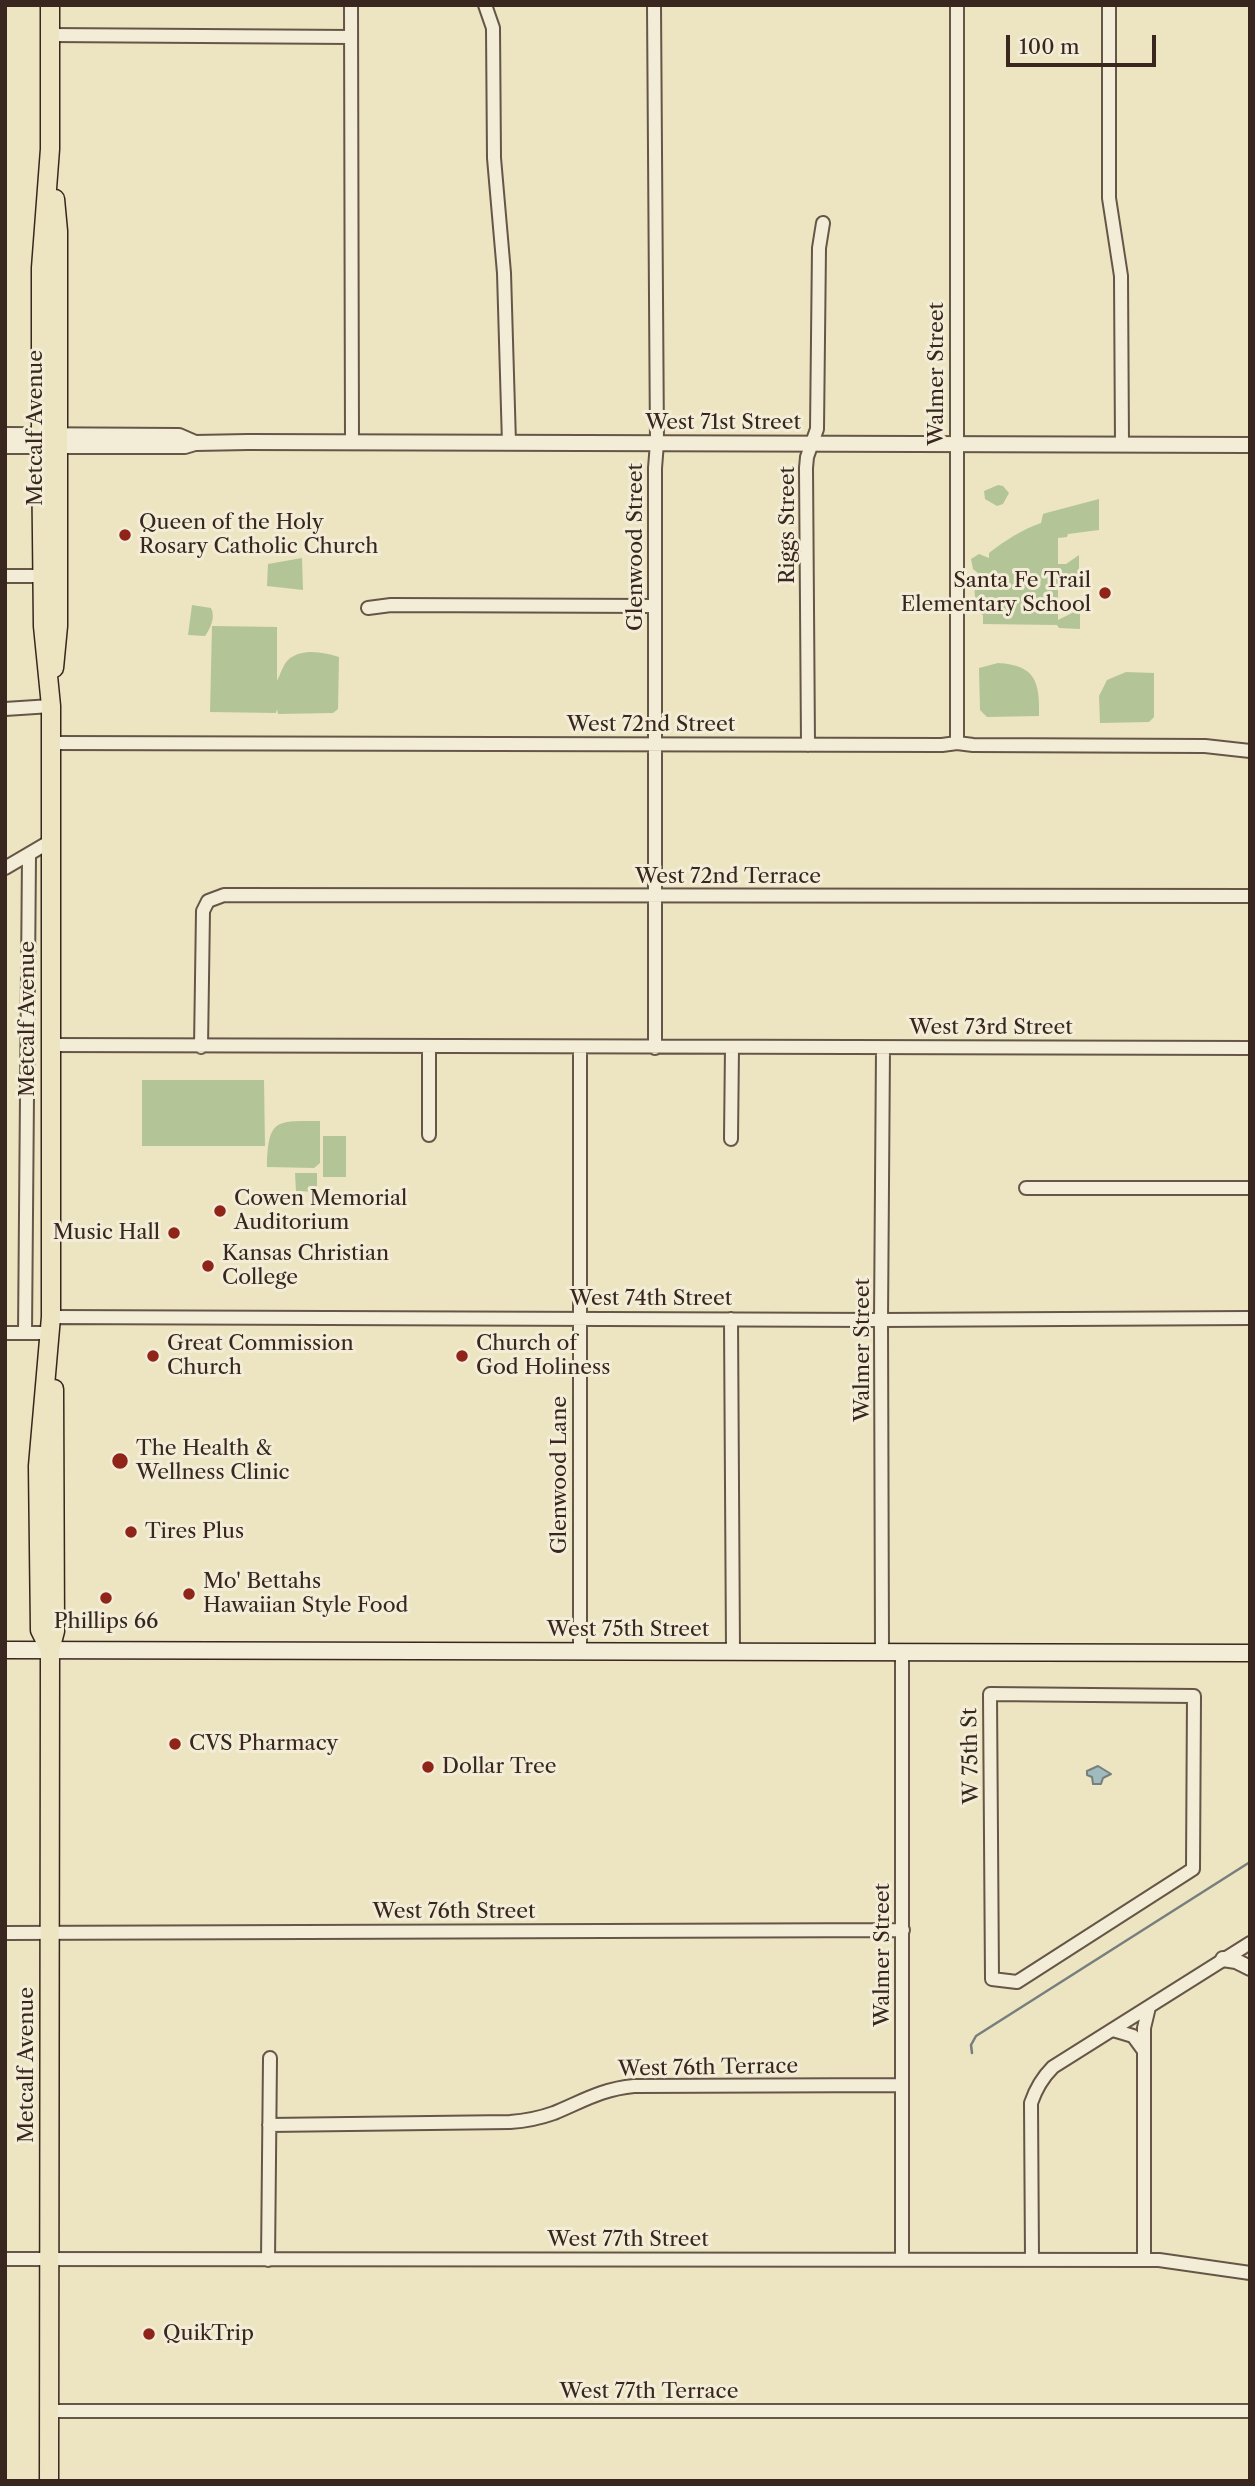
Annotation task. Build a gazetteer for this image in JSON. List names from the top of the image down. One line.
{"streets":{"main road":["Metcalf Avenue","West 75th Street"],"street":["Walmer Street","West 71st Street","Riggs Street","Glenwood Street","West 72nd Street","West 72nd Terrace","West 73rd Street","West 74th Street","Glenwood Lane","W 75th St","West 76th Street","West 76th Terrace","West 77th Street","West 77th Terrace"]},"crossings":[["Walmer Street","West 71st Street"],["Walmer Street","West 72nd Street"],["Walmer Street","West 73rd Street"],["Walmer Street","West 74th Street"],["Walmer Street","West 75th Street"],["Walmer Street","West 76th Street"],["Walmer Street","West 76th Terrace"],["Walmer Street","West 77th Street"],["West 71st Street","Metcalf Avenue"],["West 71st Street","Riggs Street"],["West 71st Street","Glenwood Street"],["Metcalf Avenue","West 72nd Street"],["Metcalf Avenue","West 73rd Street"],["Metcalf Avenue","West 74th Street"],["Metcalf Avenue","West 75th Street"],["Metcalf Avenue","West 76th Street"],["Metcalf Avenue","West 77th Street"],["Metcalf Avenue","West 77th Terrace"],["Riggs Street","West 72nd Street"],["Glenwood Street","West 72nd Street"],["Glenwood Street","West 72nd Terrace"],["Glenwood Street","West 73rd Street"],["West 72nd Terrace","West 73rd Street"],["West 73rd Street","Glenwood Lane"],["West 74th Street","Glenwood Lane"],["Glenwood Lane","West 75th Street"]],"places":["Queen of the Holy Rosary Catholic Church","Santa Fe Trail Elementary School","Cowen Memorial Auditorium","Music Hall","Kansas Christian College","Great Commission Church","Church of God Holiness","The Health & Wellness Clinic","Tires Plus","Mo' Bettahs Hawaiian Style Food","Phillips 66","CVS Pharmacy","Dollar Tree","QuikTrip"],"scale_bar":"100 m"}
